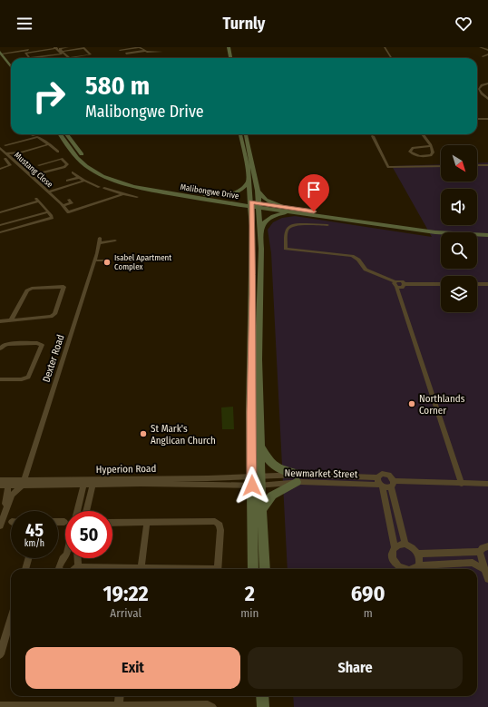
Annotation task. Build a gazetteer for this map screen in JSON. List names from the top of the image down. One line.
{"streets":{"main road":["Malibongwe Drive"],"street":["Mustang Close","Dexter Road","Hyperion Road","Newmarket Street"]},"crossings":[["Dexter Road","Hyperion Road"],["Hyperion Road","Newmarket Street"]],"places":["Isabel Apartment Complex","Northlands Corner","St Mark's Anglican Church"],"north":"bottom right","page":{"header":"Turnly","turn":["580 m","Malibongwe Drive"],"speed":"45 km/h","limit":"50","eta":["19:22","Arrival","2","min","690","m"],"buttons":["Exit","Share"]}}
